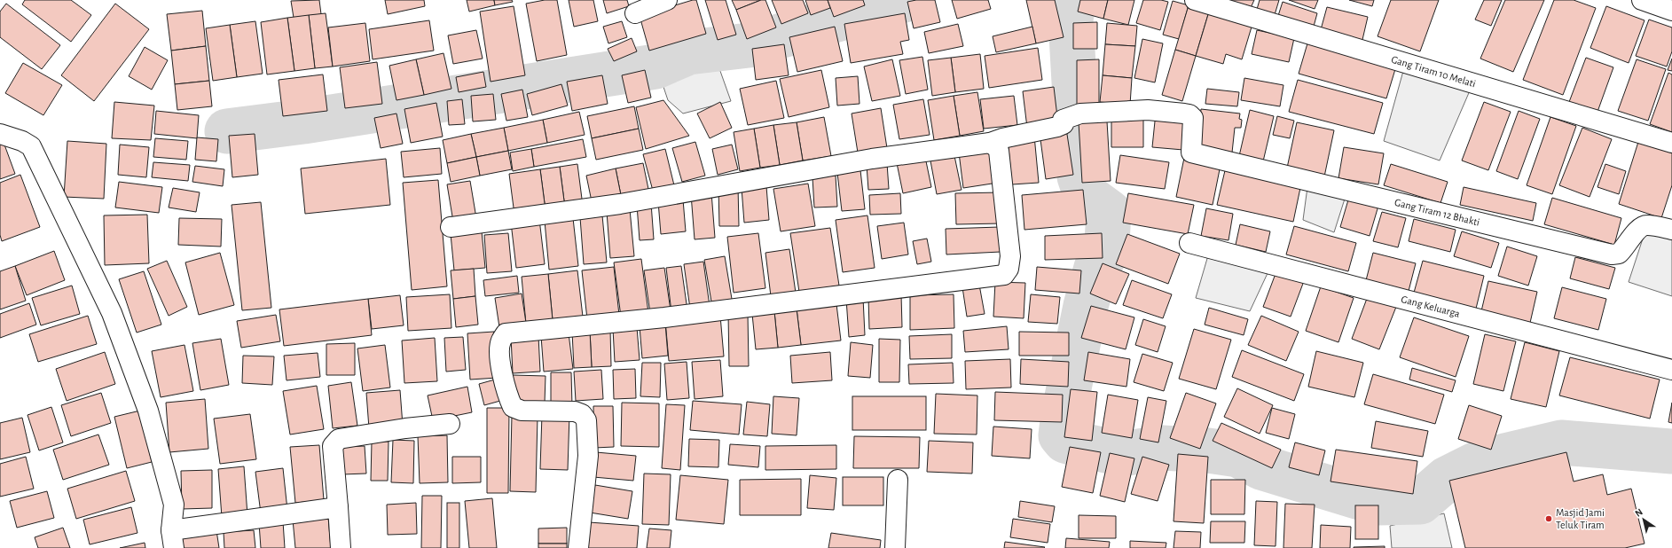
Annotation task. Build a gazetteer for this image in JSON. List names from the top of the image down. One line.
{"streets":{"street":["Gang Tiram 10 Melati","Gang Tiram 12 Bhakti","Gang Keluarga"]},"places":["Masjid Jami Teluk Tiram"],"north":"top left"}
